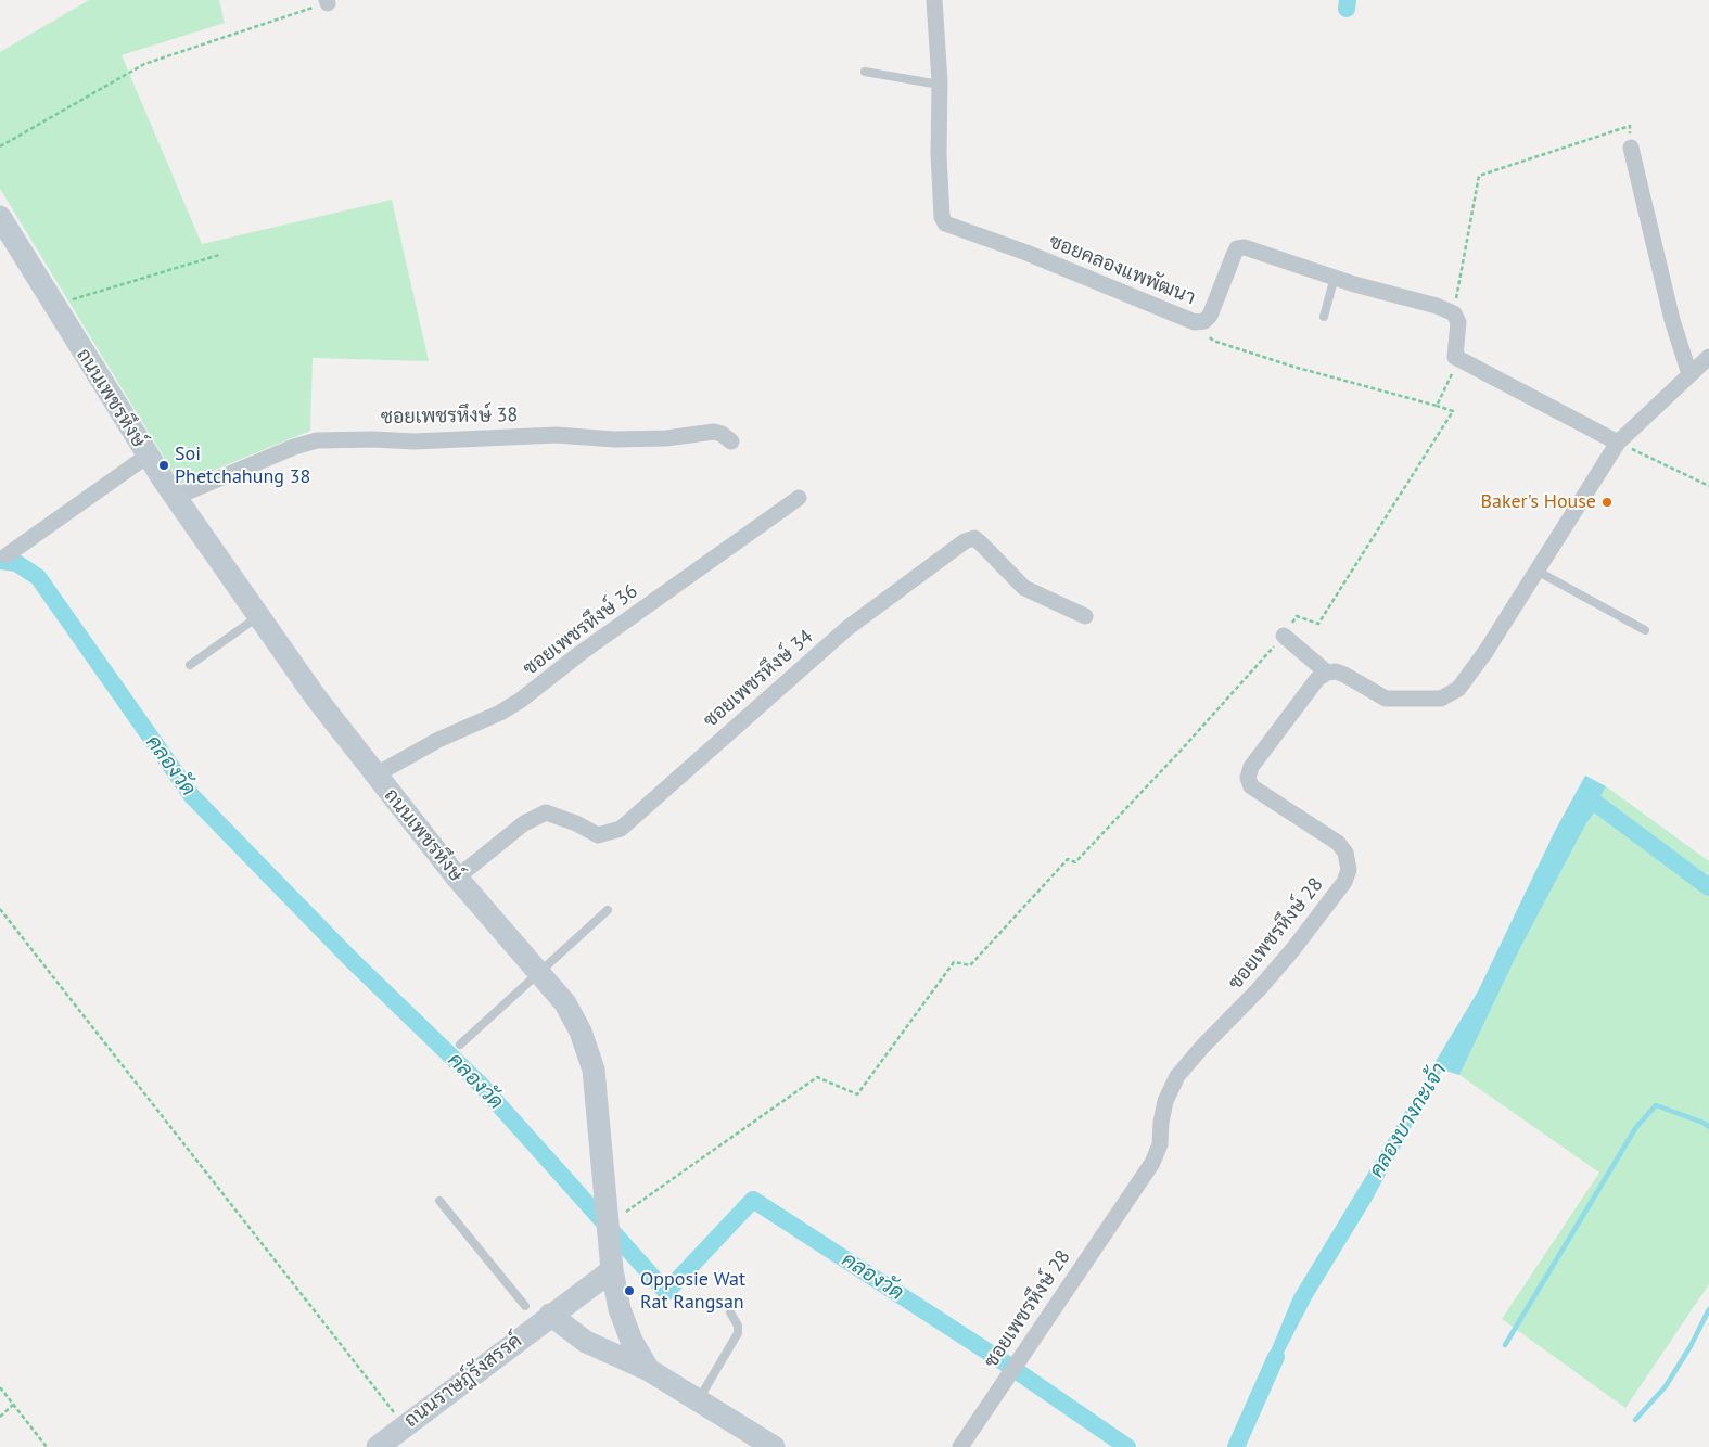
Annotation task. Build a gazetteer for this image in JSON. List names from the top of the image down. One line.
{"streets":{"main road":["ถนนเพชรหึงษ์","ถนนราษฎ์รังสรรค์"],"street":["ซอยคลองแพพัฒนา","ซอยเพชรหึงษ์ 38","ซอยเพชรหึงษ์ 36","ซอยเพชรหึงษ์ 34","ซอยเพชรหึงษ์ 28"]},"crossings":[["ถนนเพชรหึงษ์","ซอยเพชรหึงษ์ 38"],["ถนนเพชรหึงษ์","ซอยเพชรหึงษ์ 36"],["ถนนเพชรหึงษ์","ซอยเพชรหึงษ์ 34"],["ถนนเพชรหึงษ์","ถนนราษฎ์รังสรรค์"]],"water":["คลองวัด","คลองบางกะเจ้า"],"places":["Soi Phetchahung 38","Baker's House","Opposie Wat Rat Rangsan"]}
